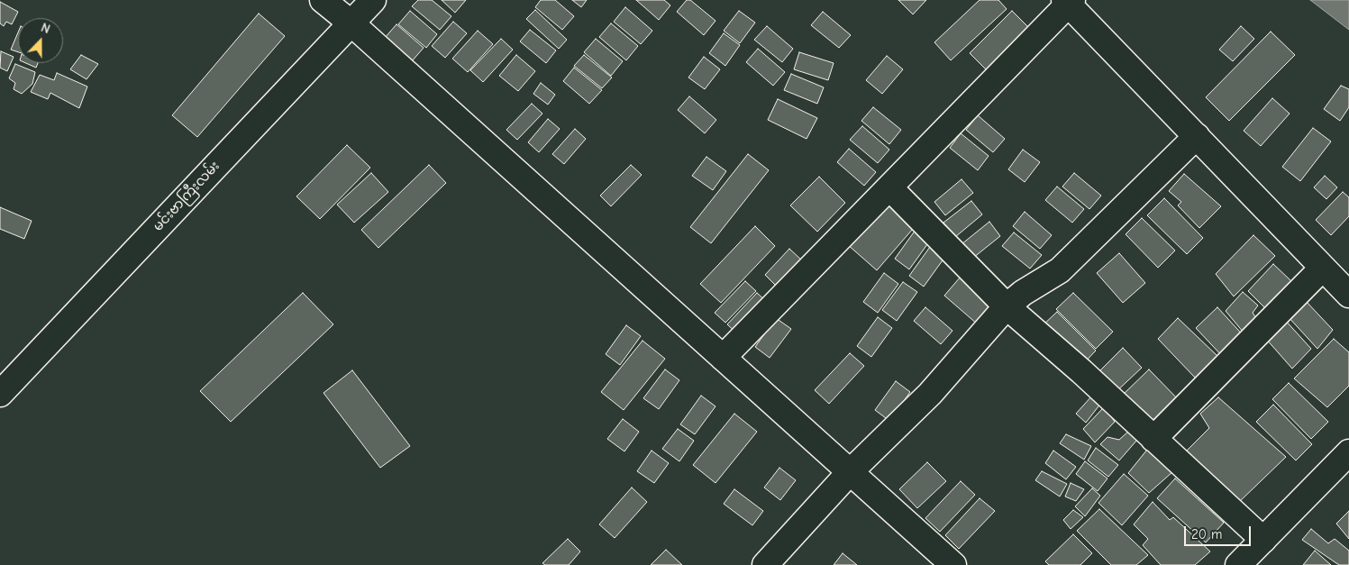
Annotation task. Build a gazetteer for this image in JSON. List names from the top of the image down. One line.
{"streets":{"street":["မင်းဗာကြီးလမ်း"]},"scale_bar":"20 m","north":"top"}
